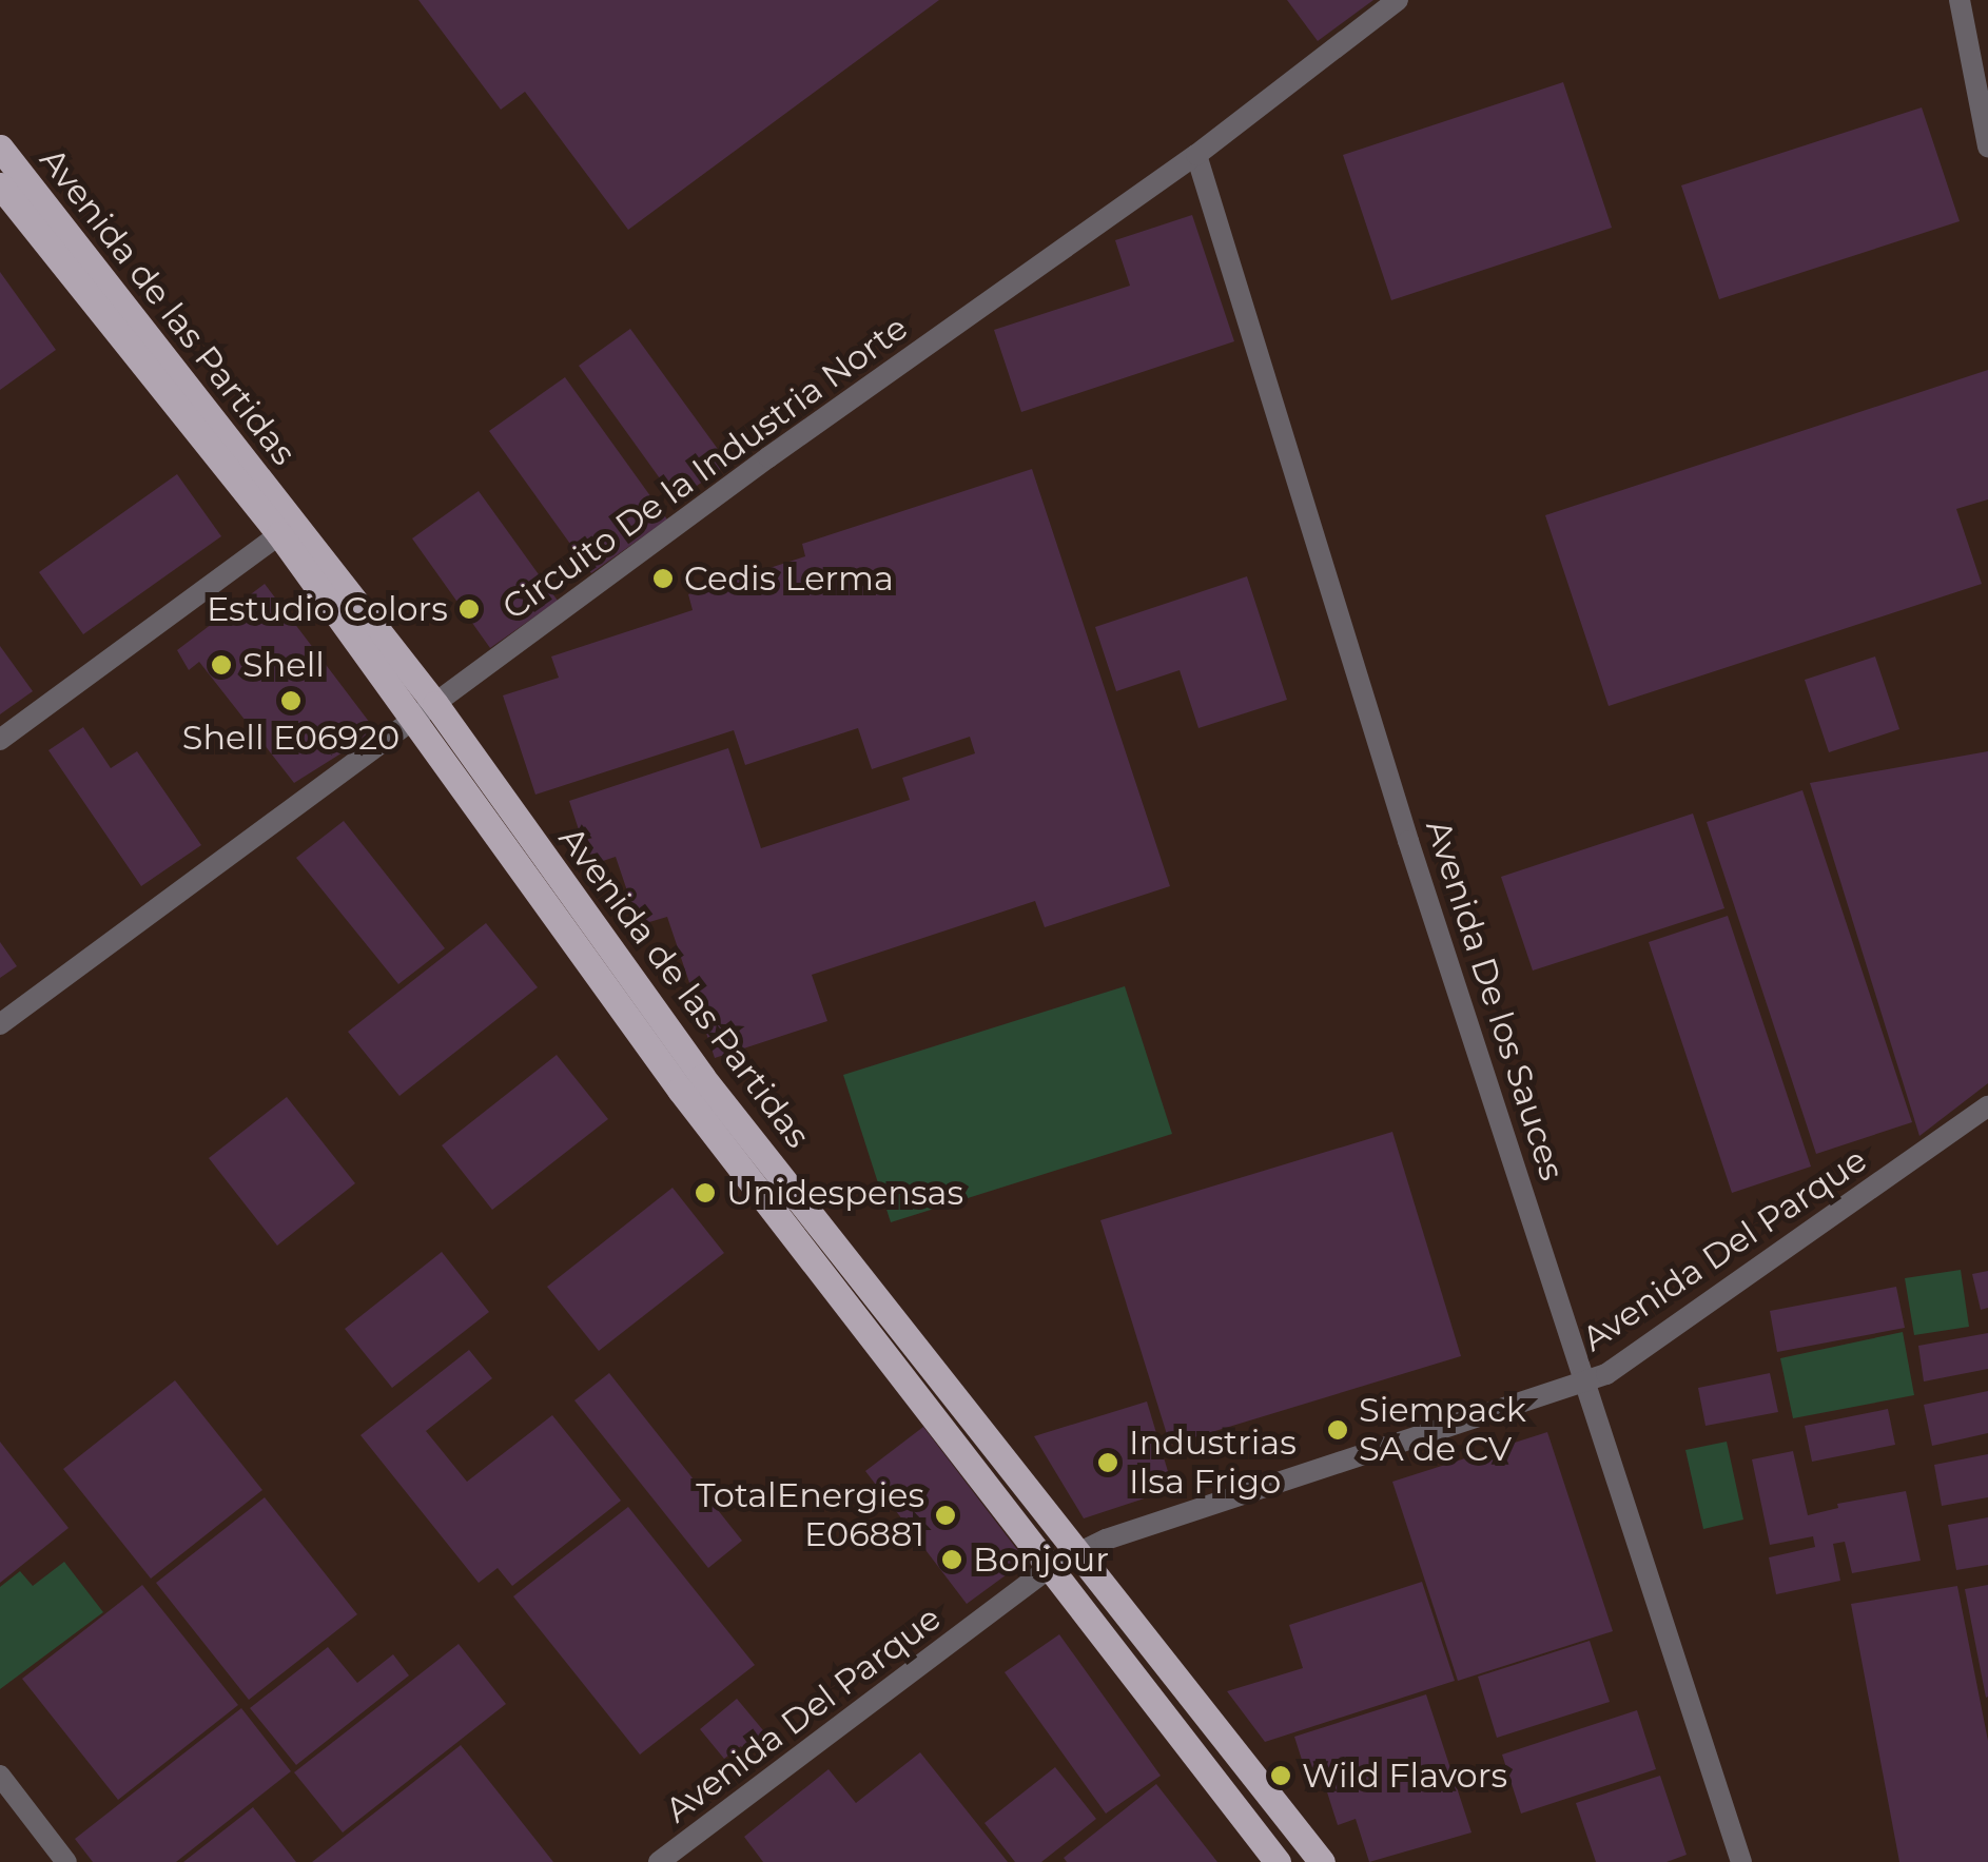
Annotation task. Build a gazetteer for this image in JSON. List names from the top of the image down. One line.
{"streets":{"main road":["Avenida de las Partidas"],"street":["Circuito De la Industria Norte","Avenida De los Sauces","Avenida Del Parque"]},"crossings":[["Avenida de las Partidas","Circuito De la Industria Norte"],["Avenida de las Partidas","Avenida Del Parque"],["Circuito De la Industria Norte","Avenida De los Sauces"],["Avenida De los Sauces","Avenida Del Parque"]],"places":["Cedis Lerma","Estudio Colors","Shell","Shell E06920","Unidespensas","Siempack SA de CV","Industrias Ilsa Frigo","TotalEnergies E06881","Bonjour","Wild Flavors"]}
